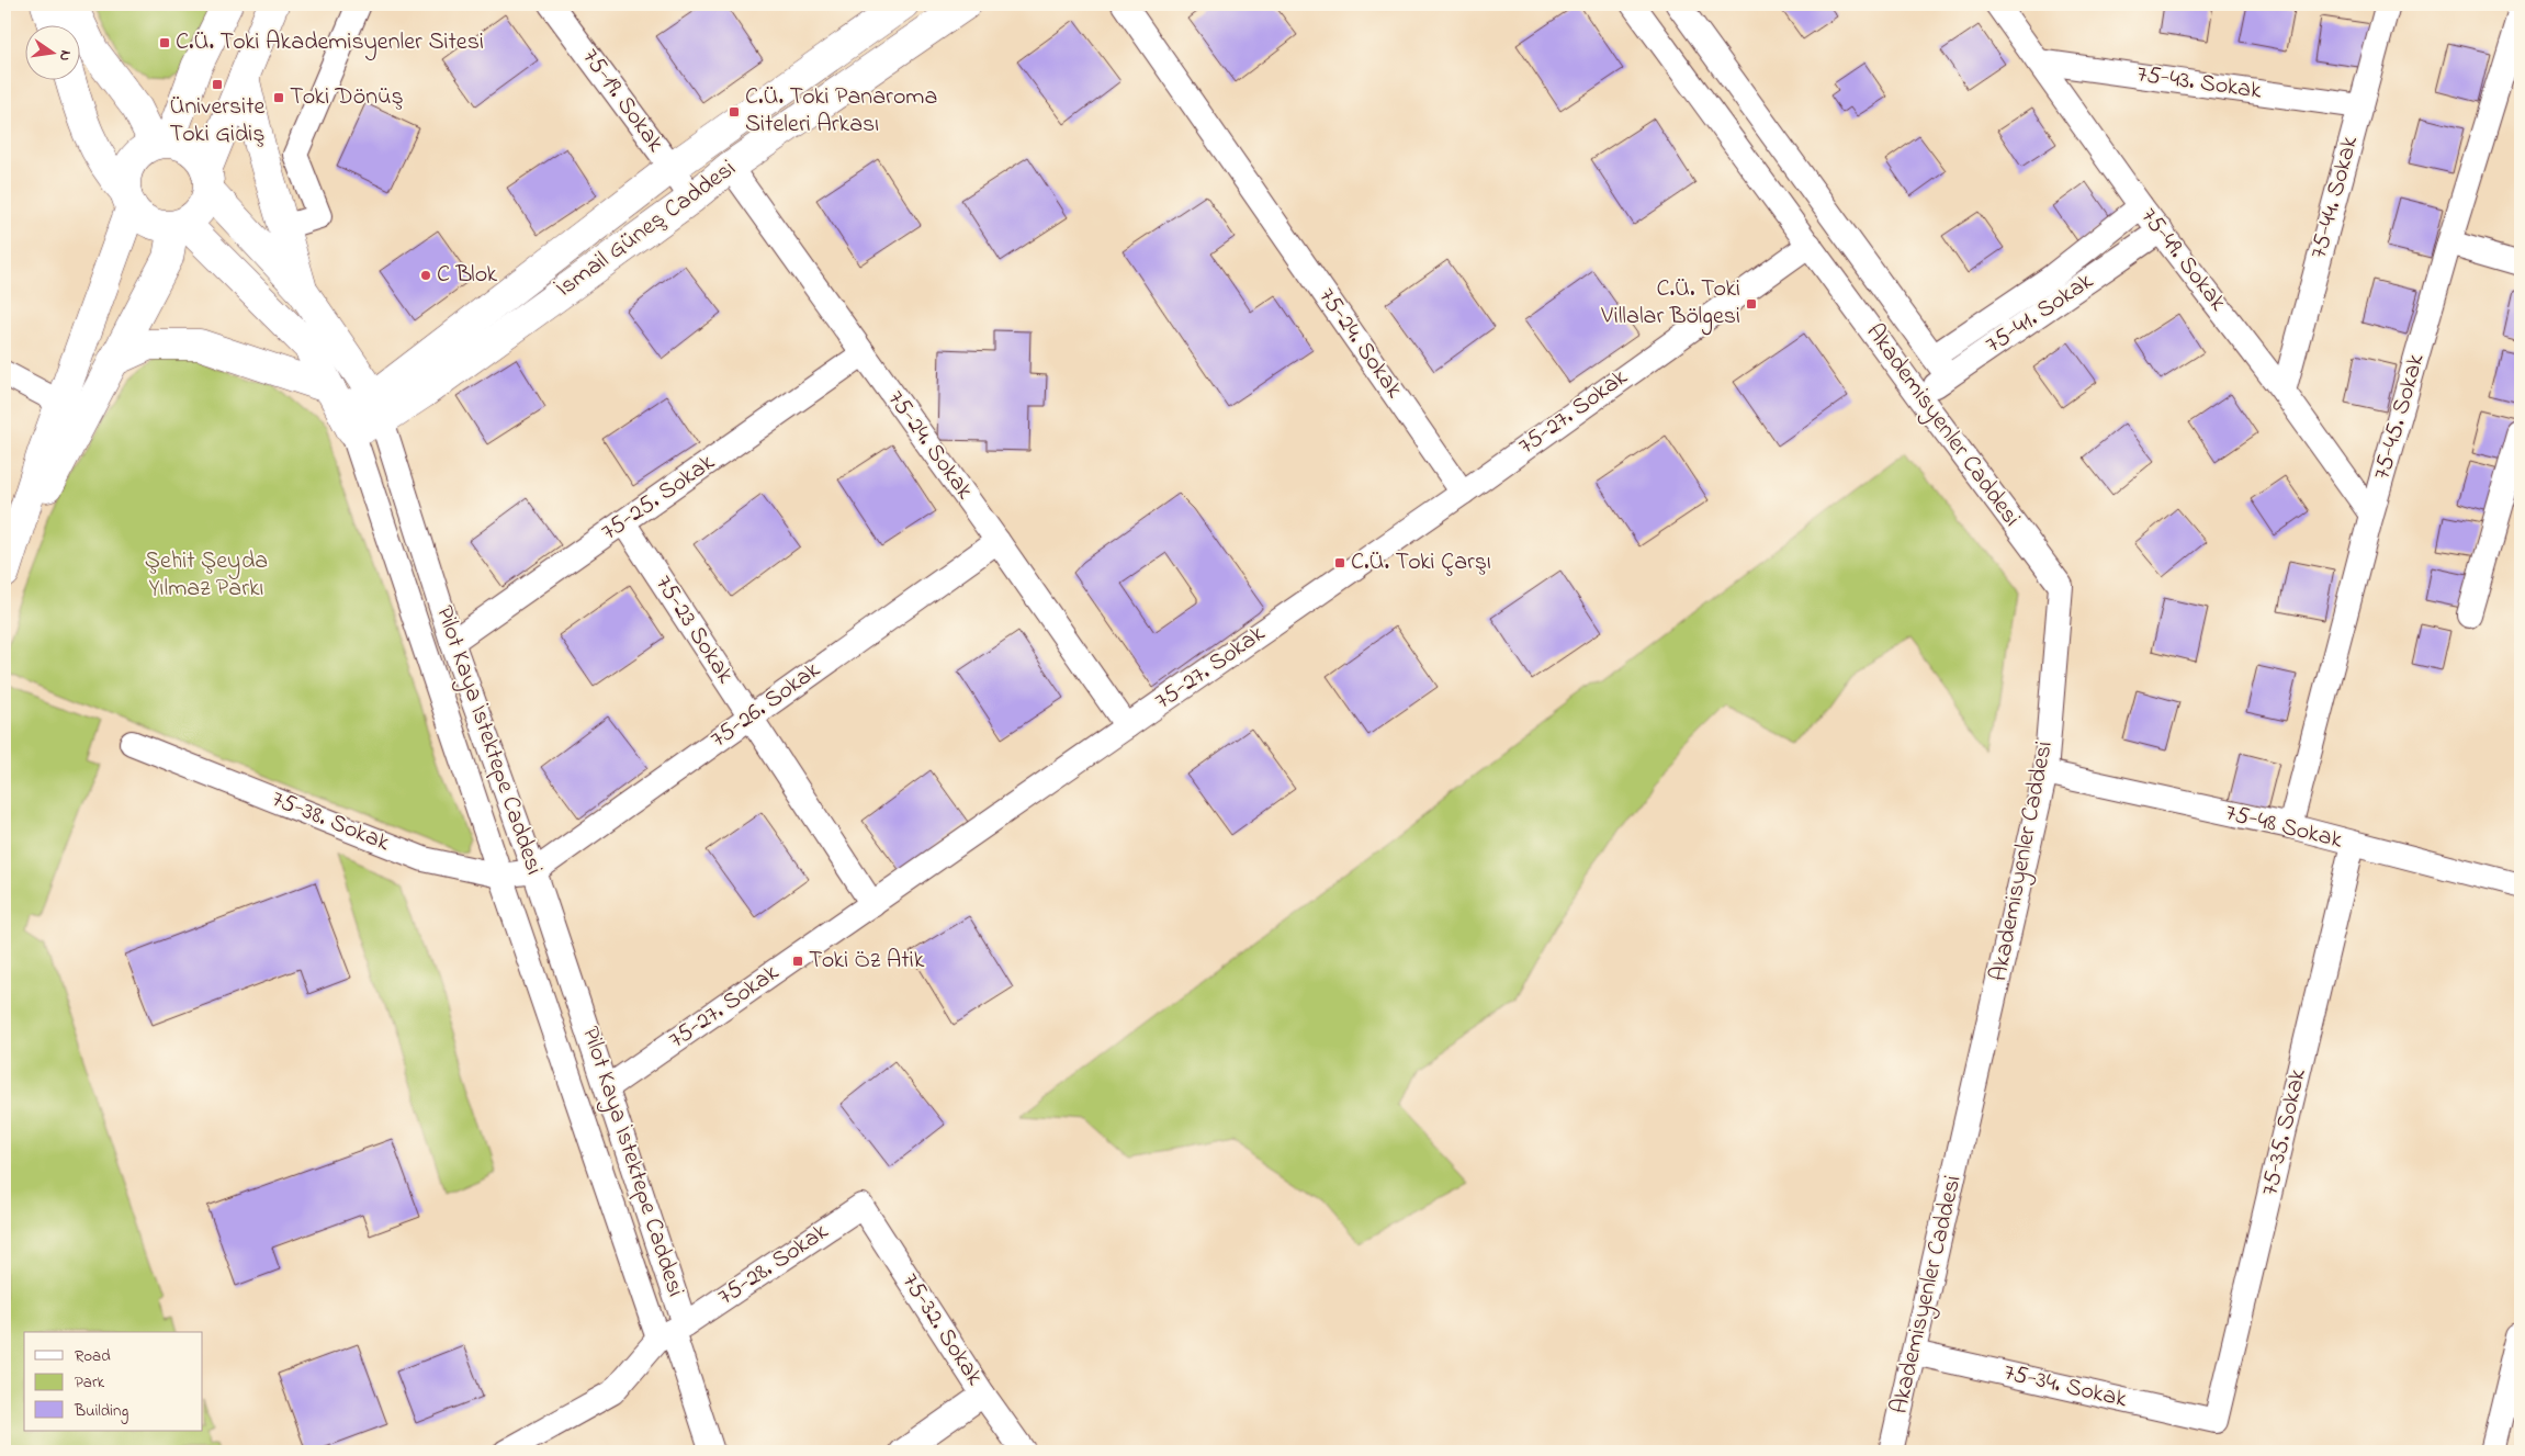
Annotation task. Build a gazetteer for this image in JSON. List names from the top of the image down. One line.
{"streets":{"street":["75-43. Sokak","75-19. Sokak","75-44. Sokak","İsmail Güneş Caddesi","75-49. Sokak","75-41. Sokak","75-24. Sokak","75-27. Sokak","75-45. Sokak","Akademisyenler Caddesi","75-25. Sokak","75-23 Sokak","75-26. Sokak","Pilot Kaya İstektepe Caddesi","75-38. Sokak","75-48 Sokak","75-35. Sokak","75-28. Sokak","75-32. Sokak","75-34. Sokak"]},"crossings":[["75-43. Sokak","75-44. Sokak"],["75-43. Sokak","75-49. Sokak"],["75-19. Sokak","İsmail Güneş Caddesi"],["75-44. Sokak","75-49. Sokak"],["İsmail Güneş Caddesi","75-24. Sokak"],["İsmail Güneş Caddesi","Pilot Kaya İstektepe Caddesi"],["75-49. Sokak","75-41. Sokak"],["75-49. Sokak","75-45. Sokak"],["75-41. Sokak","Akademisyenler Caddesi"],["75-24. Sokak","75-27. Sokak"],["75-24. Sokak","75-25. Sokak"],["75-24. Sokak","75-26. Sokak"],["75-27. Sokak","Akademisyenler Caddesi"],["75-27. Sokak","75-23 Sokak"],["75-27. Sokak","Pilot Kaya İstektepe Caddesi"],["75-45. Sokak","75-48 Sokak"],["Akademisyenler Caddesi","75-48 Sokak"],["Akademisyenler Caddesi","75-34. Sokak"],["75-25. Sokak","75-23 Sokak"],["75-25. Sokak","Pilot Kaya İstektepe Caddesi"],["75-23 Sokak","75-26. Sokak"],["75-26. Sokak","Pilot Kaya İstektepe Caddesi"],["75-26. Sokak","75-38. Sokak"],["Pilot Kaya İstektepe Caddesi","75-38. Sokak"],["Pilot Kaya İstektepe Caddesi","75-28. Sokak"],["75-48 Sokak","75-35. Sokak"],["75-35. Sokak","75-34. Sokak"],["75-28. Sokak","75-32. Sokak"]],"parks":["Şehit Şeyda Yılmaz Parkı"],"places":{"transit":["C.Ü. Toki Akademisyenler Sitesi","Üniversite Toki Gidiş","Toki Dönüş","C.Ü. Toki Panaroma Siteleri Arkası","C.Ü. Toki Villalar Bölgesi","C.Ü. Toki Çarşı","Toki Öz Atik"],"other":["C Blok"]},"legend":["Road","Park","Building"],"north":"right"}
